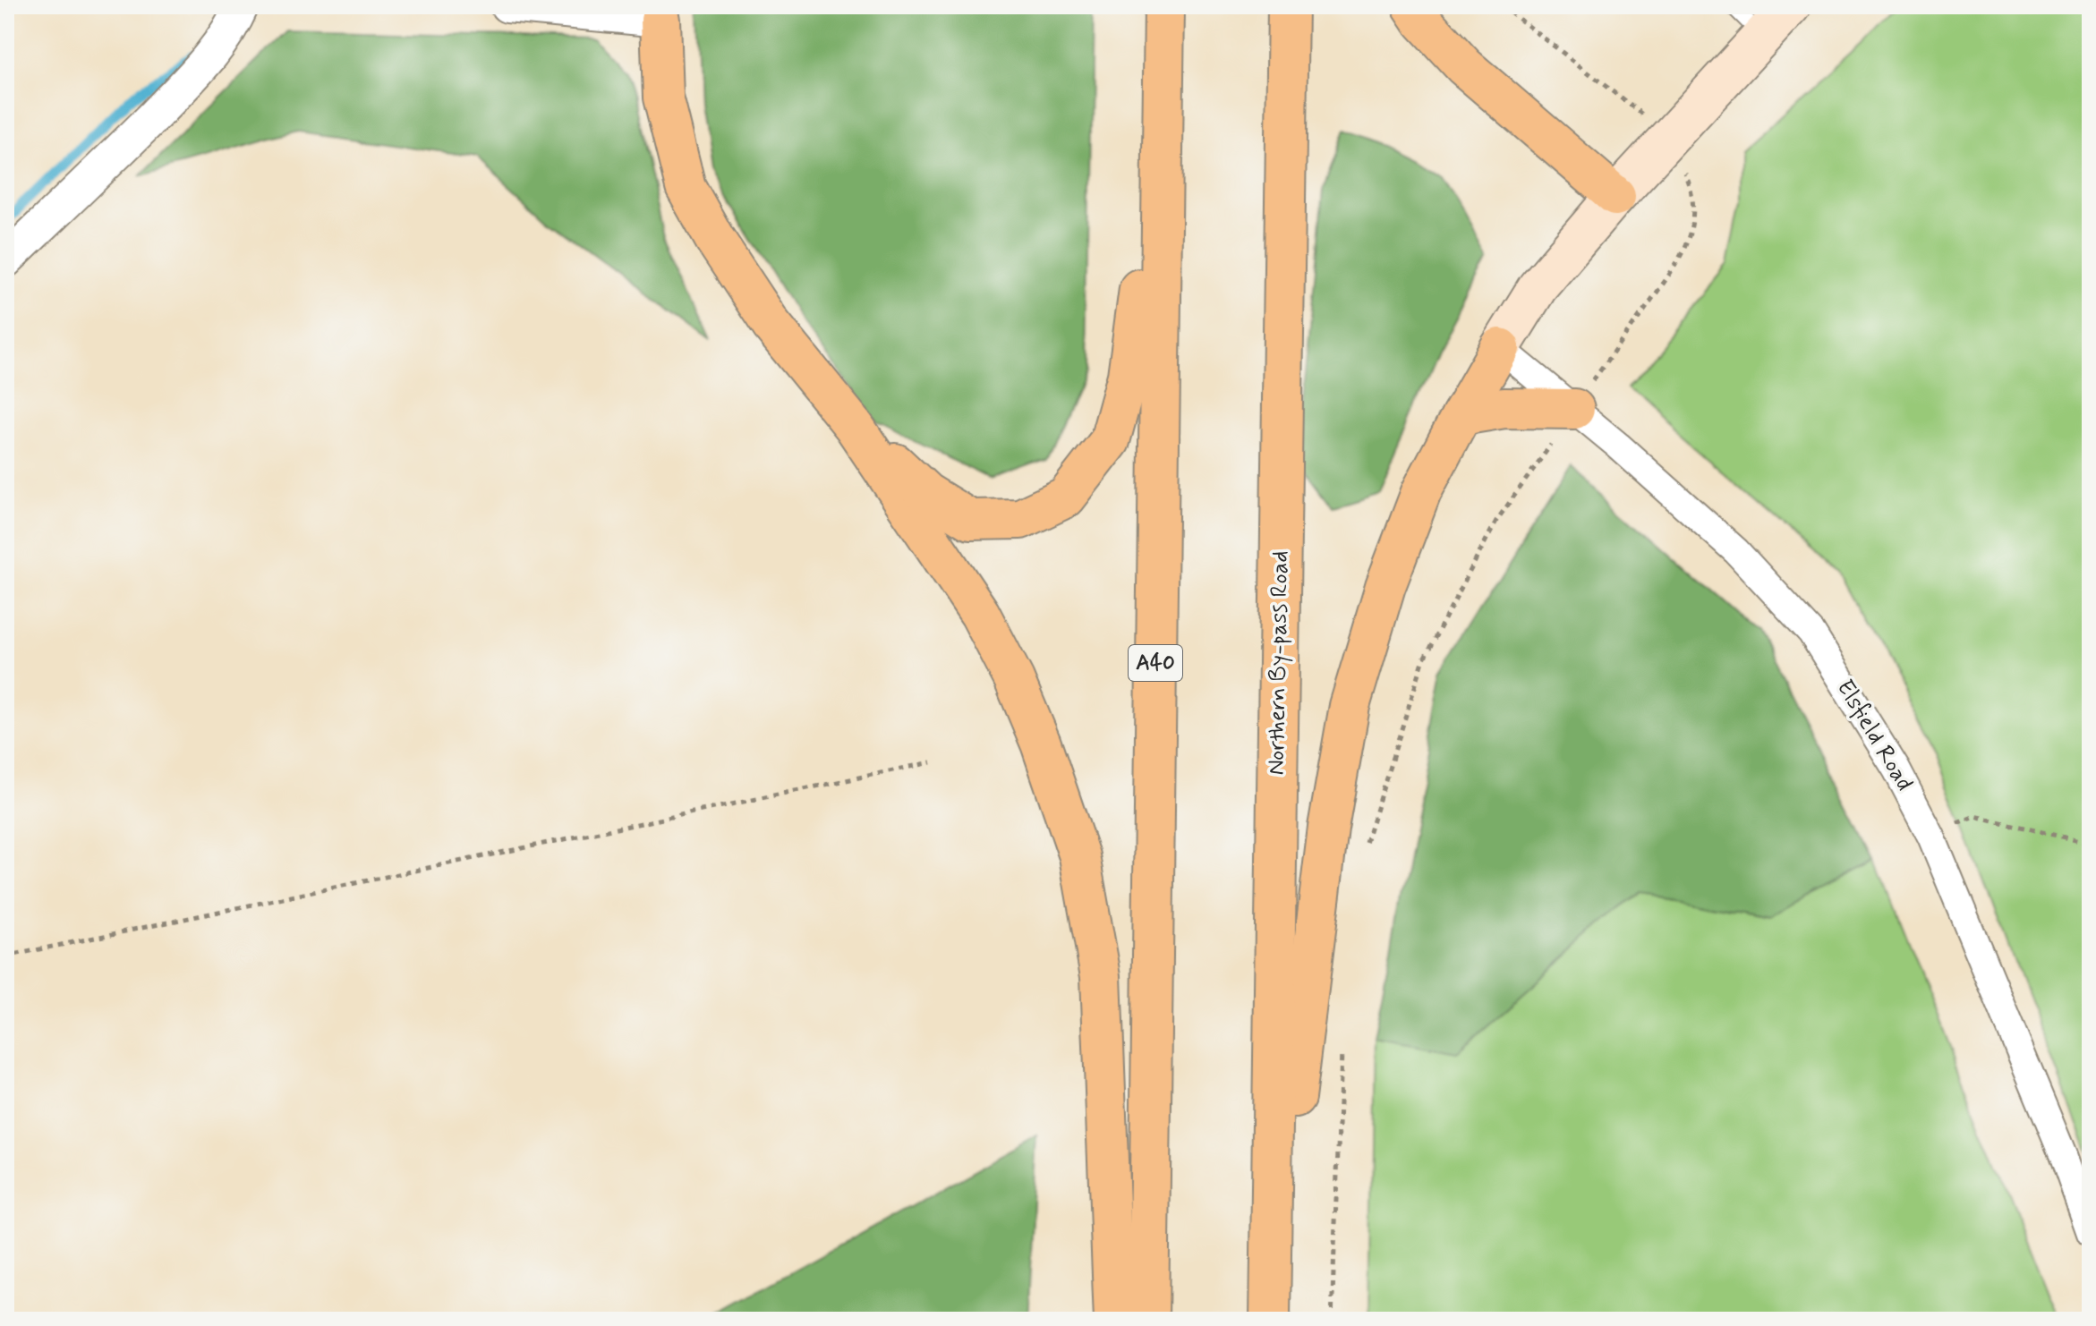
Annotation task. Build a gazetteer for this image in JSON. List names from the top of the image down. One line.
{"streets":{"highway":["A40","Northern By-pass Road"],"street":["Elsfield Road"]}}
